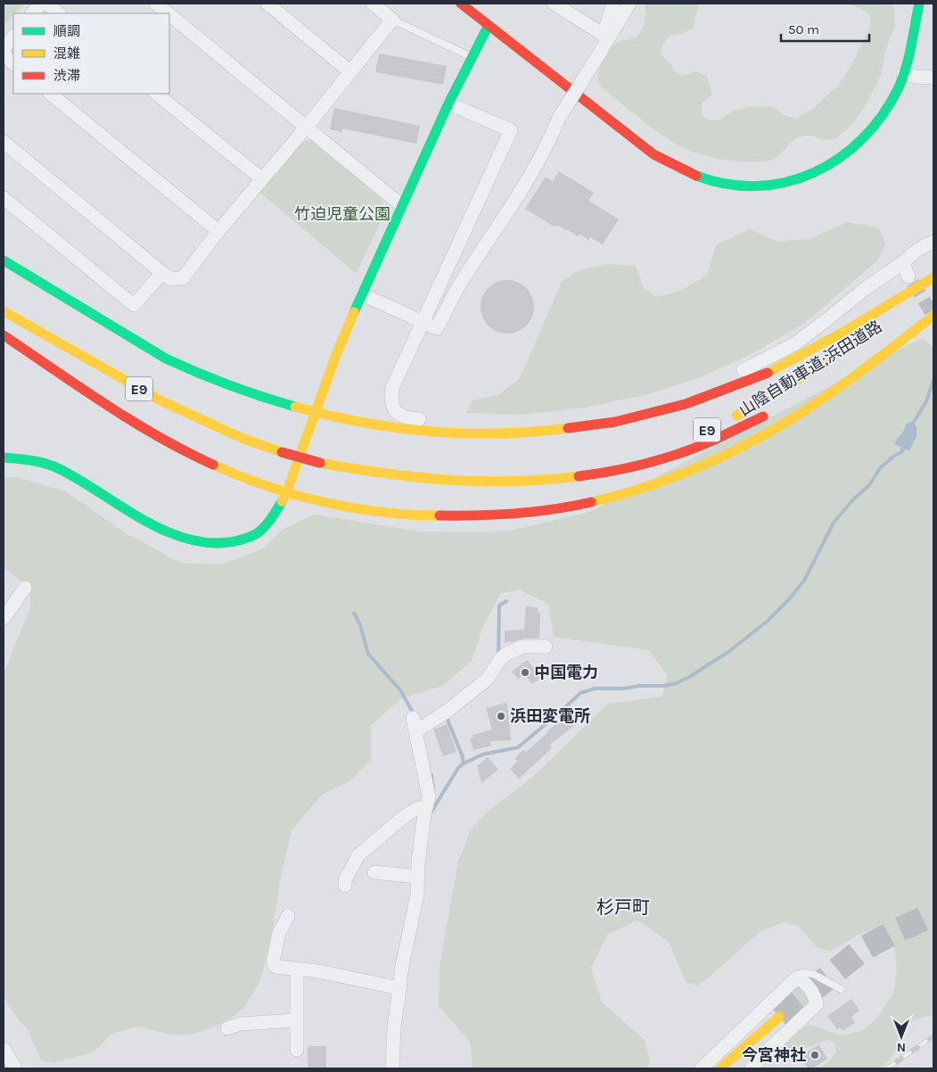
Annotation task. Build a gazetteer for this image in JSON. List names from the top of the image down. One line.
{"streets":{"main road":["山陰自動車道;浜田道路","E9"]},"districts":["杉戸町"],"parks":["竹迫児童公園"],"places":["中国電力","浜田変電所","今宮神社"],"legend":["順調","混雑","渋滞"],"scale_bar":"50 m","north":"bottom"}
